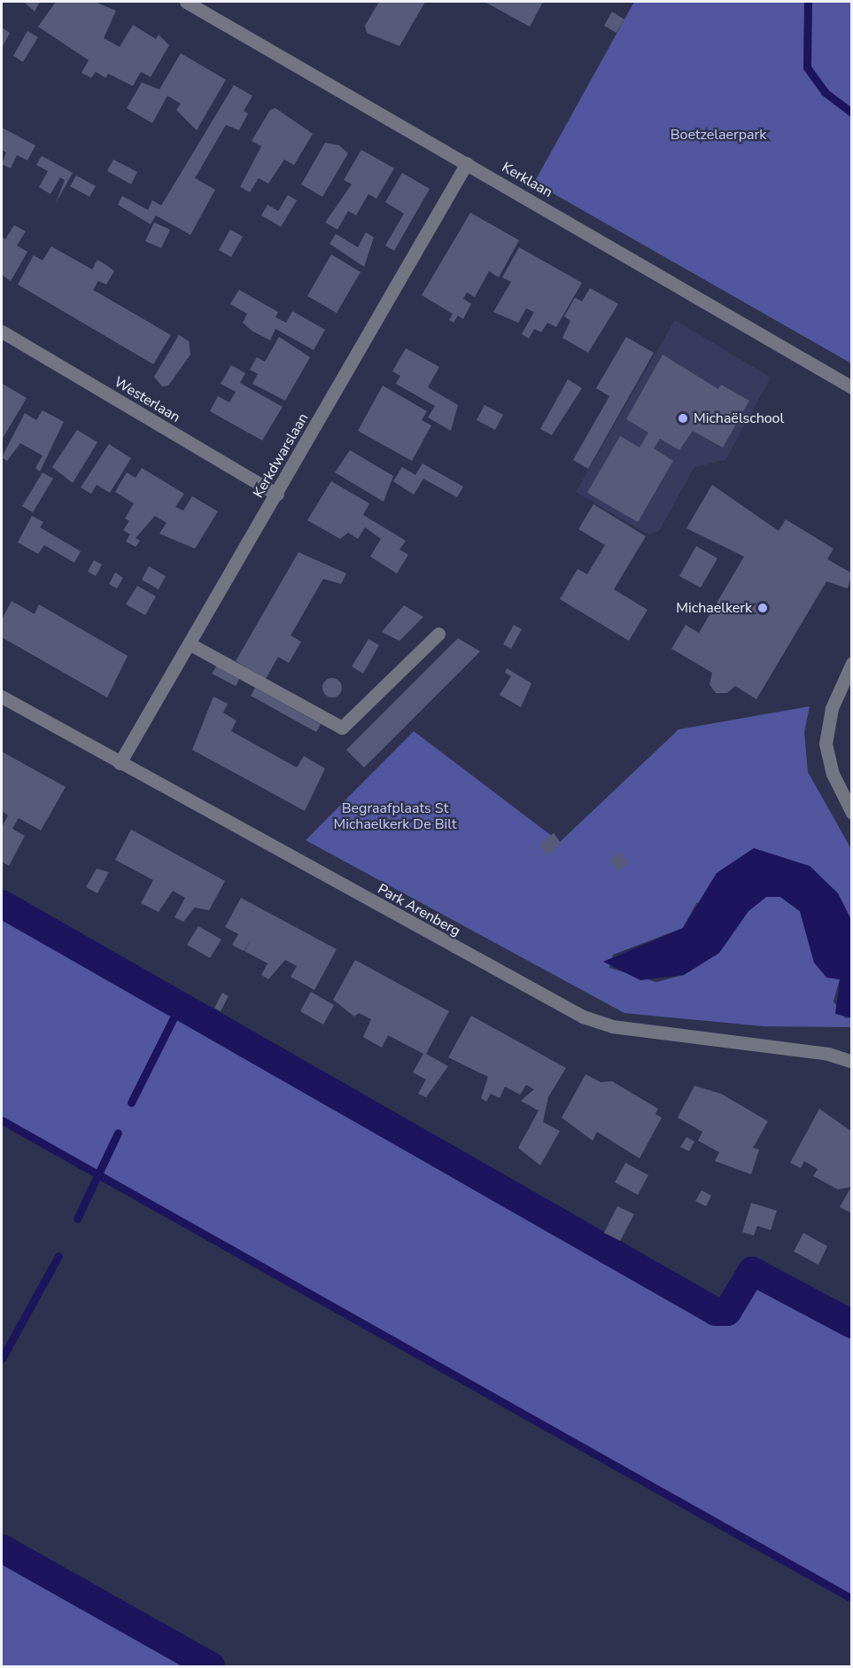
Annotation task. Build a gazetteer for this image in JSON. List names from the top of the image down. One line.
{"streets":{"street":["Kerklaan","Westerlaan","Kerkdwarslaan","Park Arenberg"]},"crossings":[["Kerklaan","Kerkdwarslaan"],["Westerlaan","Kerkdwarslaan"],["Kerkdwarslaan","Park Arenberg"]],"parks":["Boetzelaerpark","Begraafplaats St Michaelkerk De Bilt"],"places":["Michaëlschool","Michaelkerk"]}
